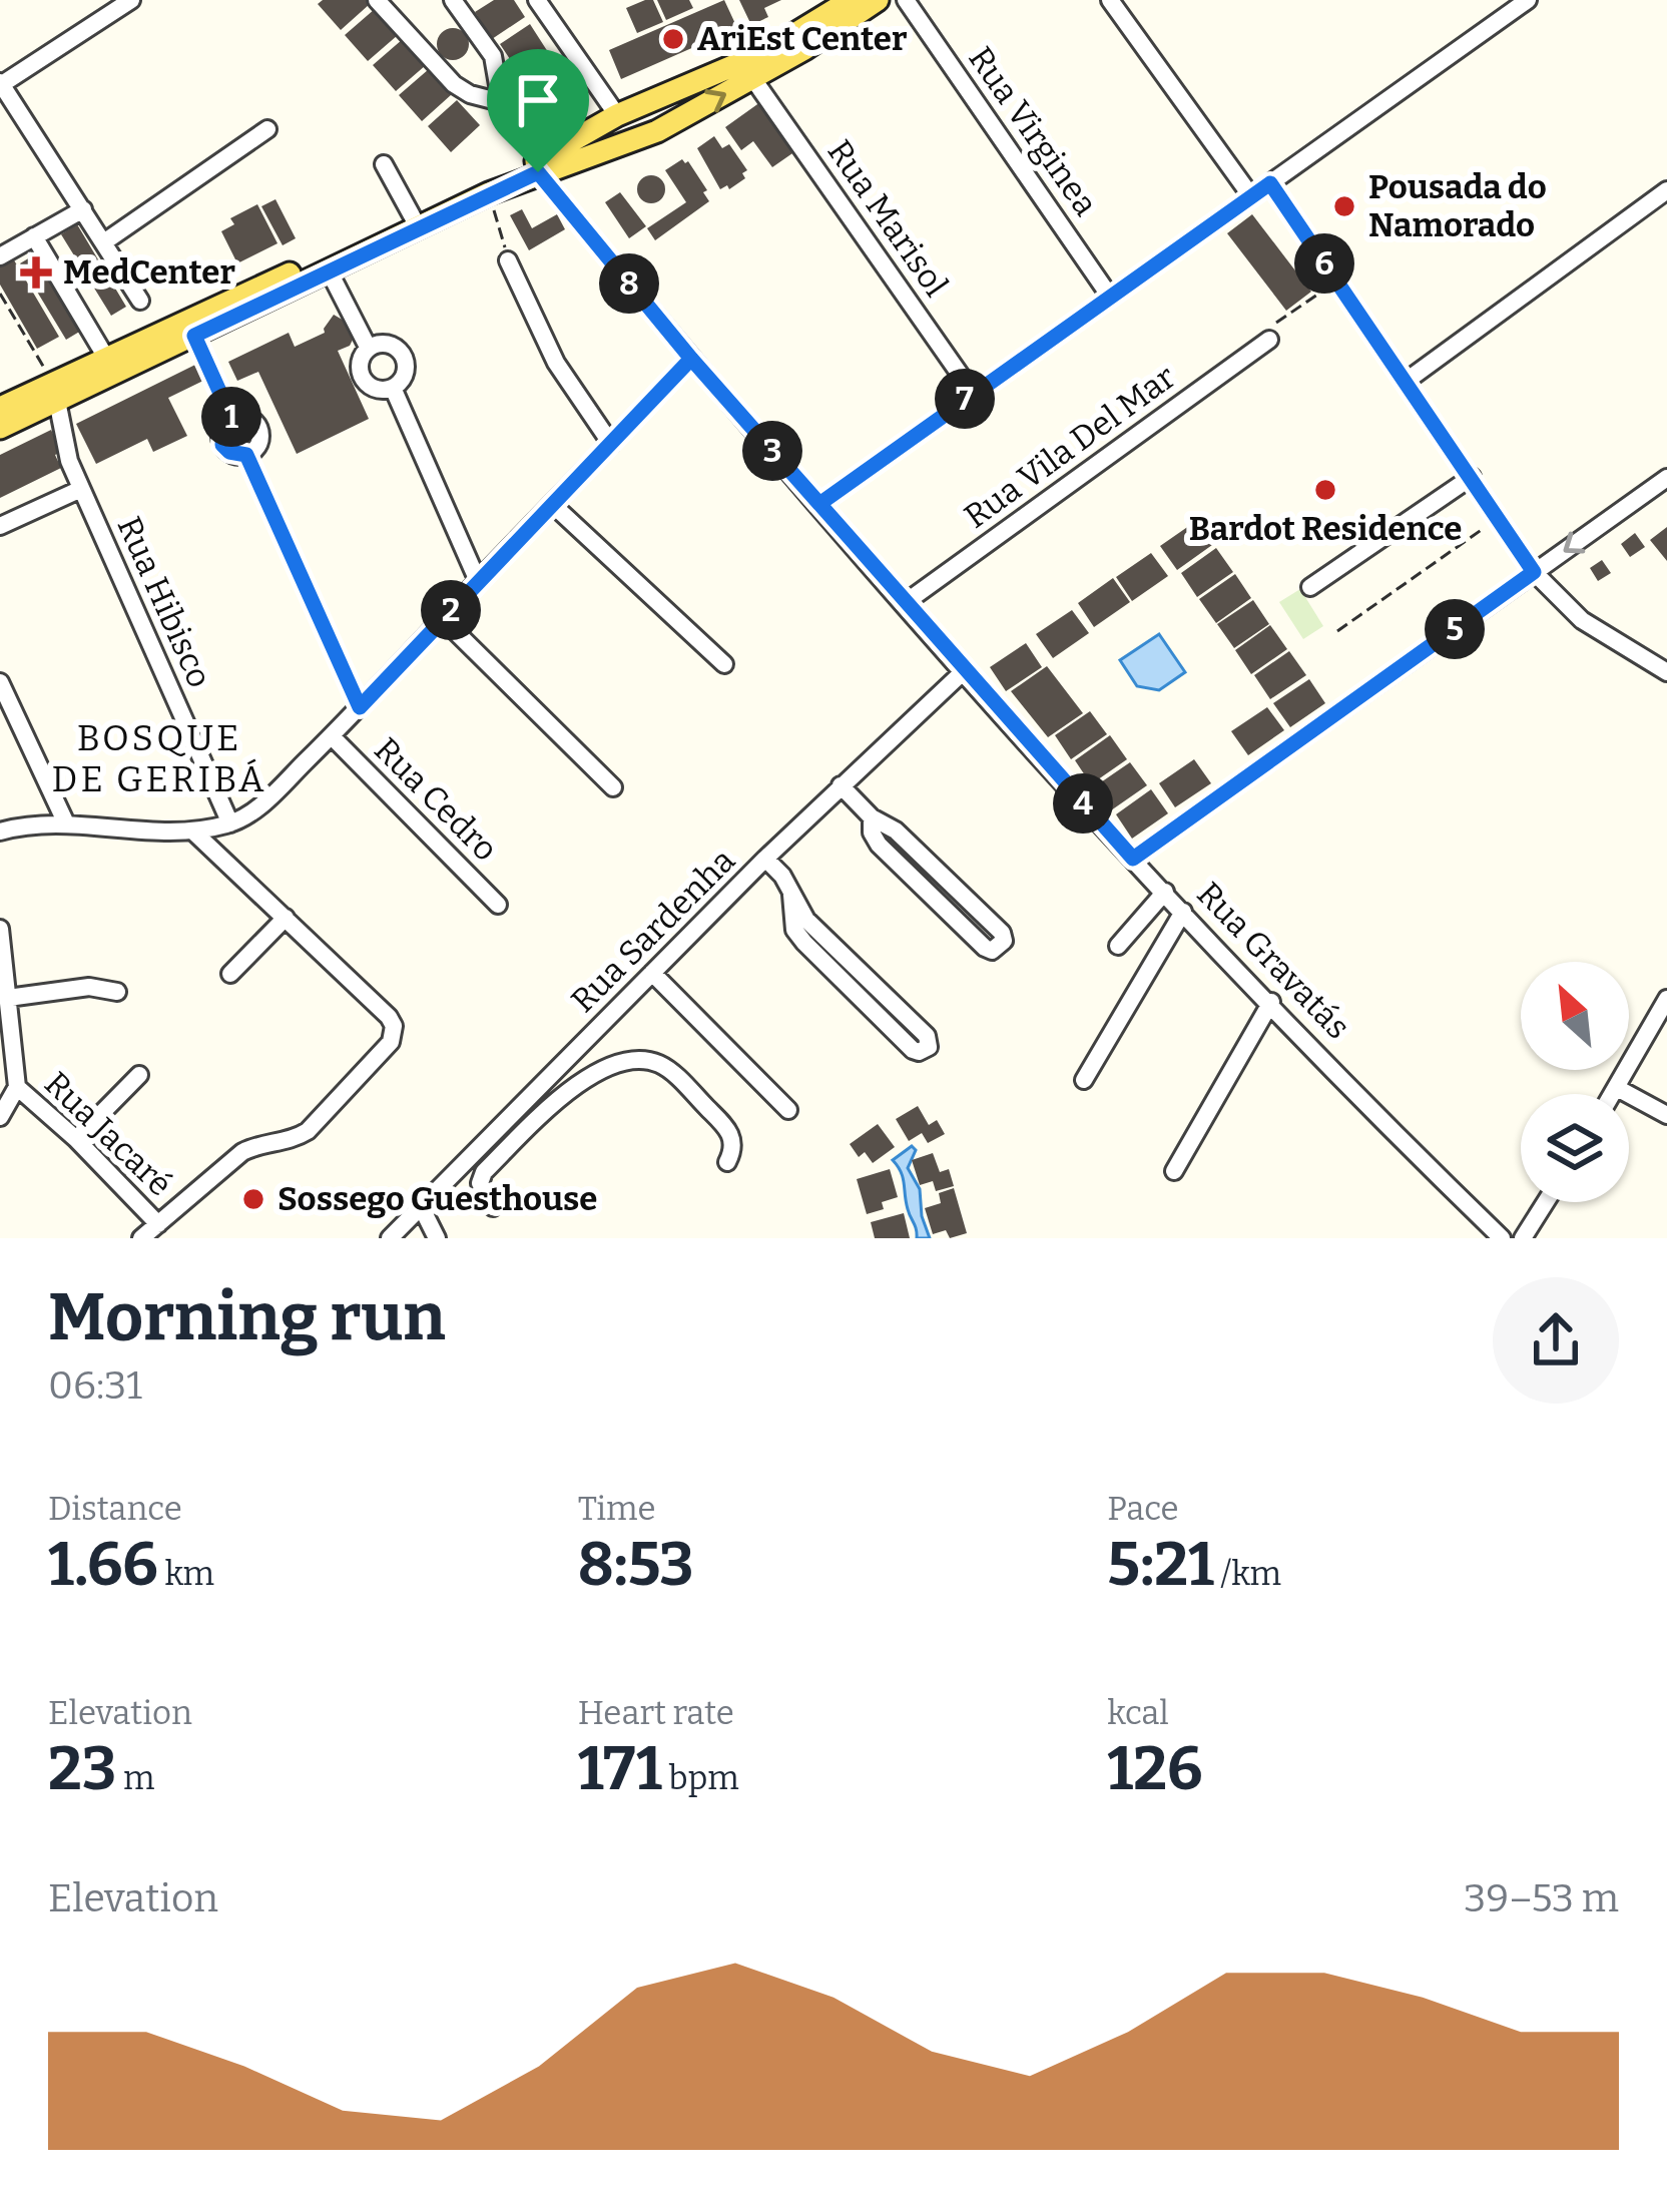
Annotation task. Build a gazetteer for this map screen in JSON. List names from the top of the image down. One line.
{"streets":{"street":["Rua Virginea","Rua Marisol","Rua Vila Del Mar","Rua Hibisco","Rua Cedro","Rua Sardenha","Rua Gravatás","Rua Jacaré"]},"crossings":[["Rua Vila Del Mar","Rua Gravatás"],["Rua Sardenha","Rua Gravatás"]],"districts":["BOSQUE DE GERIBÁ"],"places":{"other":["AriEst Center","Pousada do Namorado","Bardot Residence","Sossego Guesthouse"],"health":["MedCenter"]},"north":"top left","page":{"pins":["6","8","7","1","3","2","5","4"],"heading":["Morning run","06:31"],"stats":[["Distance","1.66 km"],["Time","8:53"],["Pace","5:21 /km"],["Elevation","23 m"],["Heart rate","171 bpm"],["kcal","126"]],"chart":["Elevation","39–53 m"]}}
